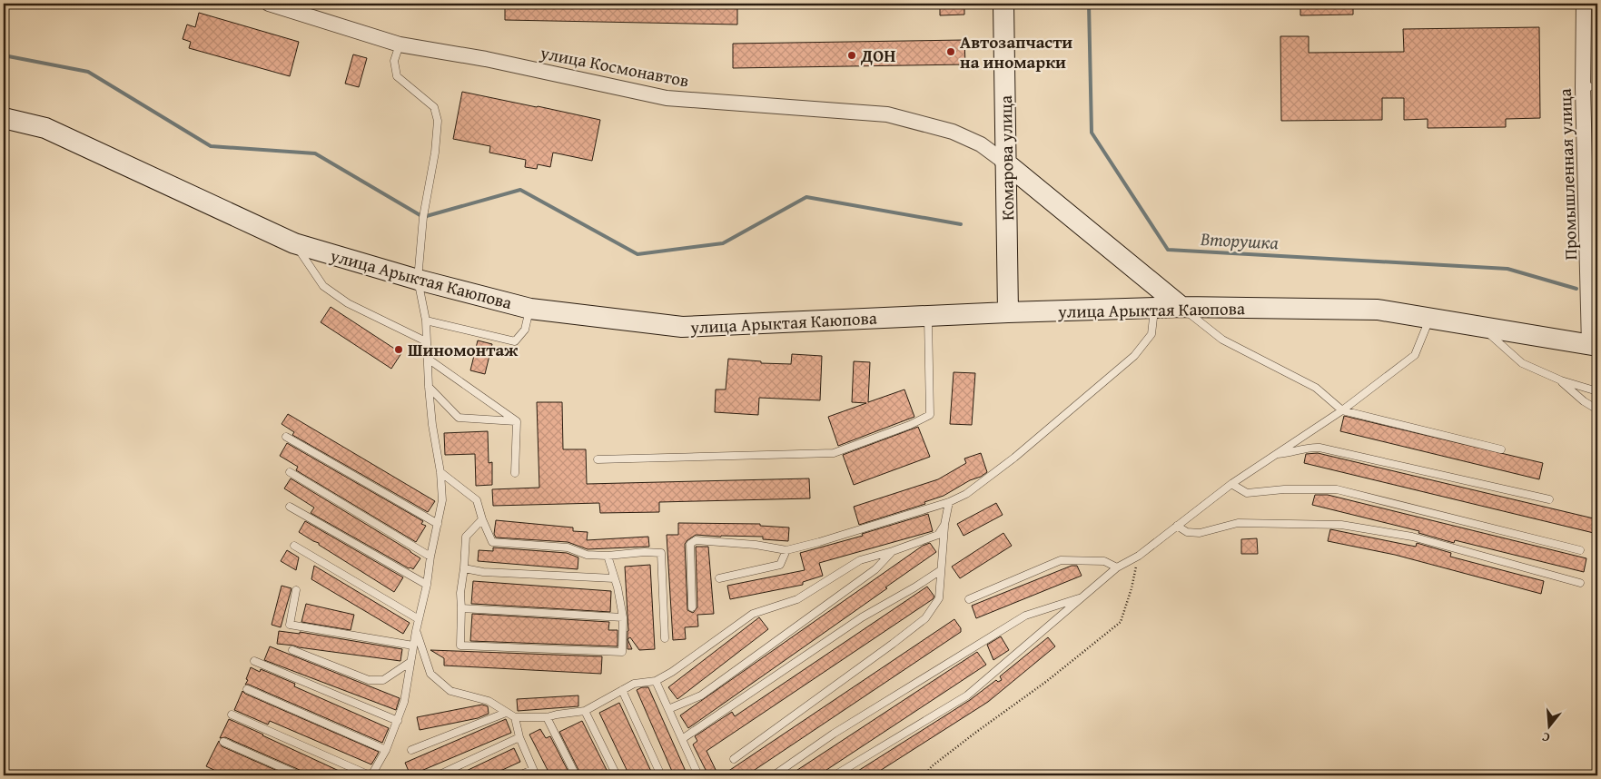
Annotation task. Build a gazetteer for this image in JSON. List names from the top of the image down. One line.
{"streets":{"street":["улица Космонавтов","Комарова улица","Промышленная улица","улица Арыктая Каюпова"]},"crossings":[["улица Космонавтов","Комарова улица"],["Комарова улица","улица Арыктая Каюпова"],["Промышленная улица","улица Арыктая Каюпова"]],"water":["Вторушка"],"places":["Автозапчасти на иномарки","ДОН","Шиномонтаж"],"north":"bottom"}
